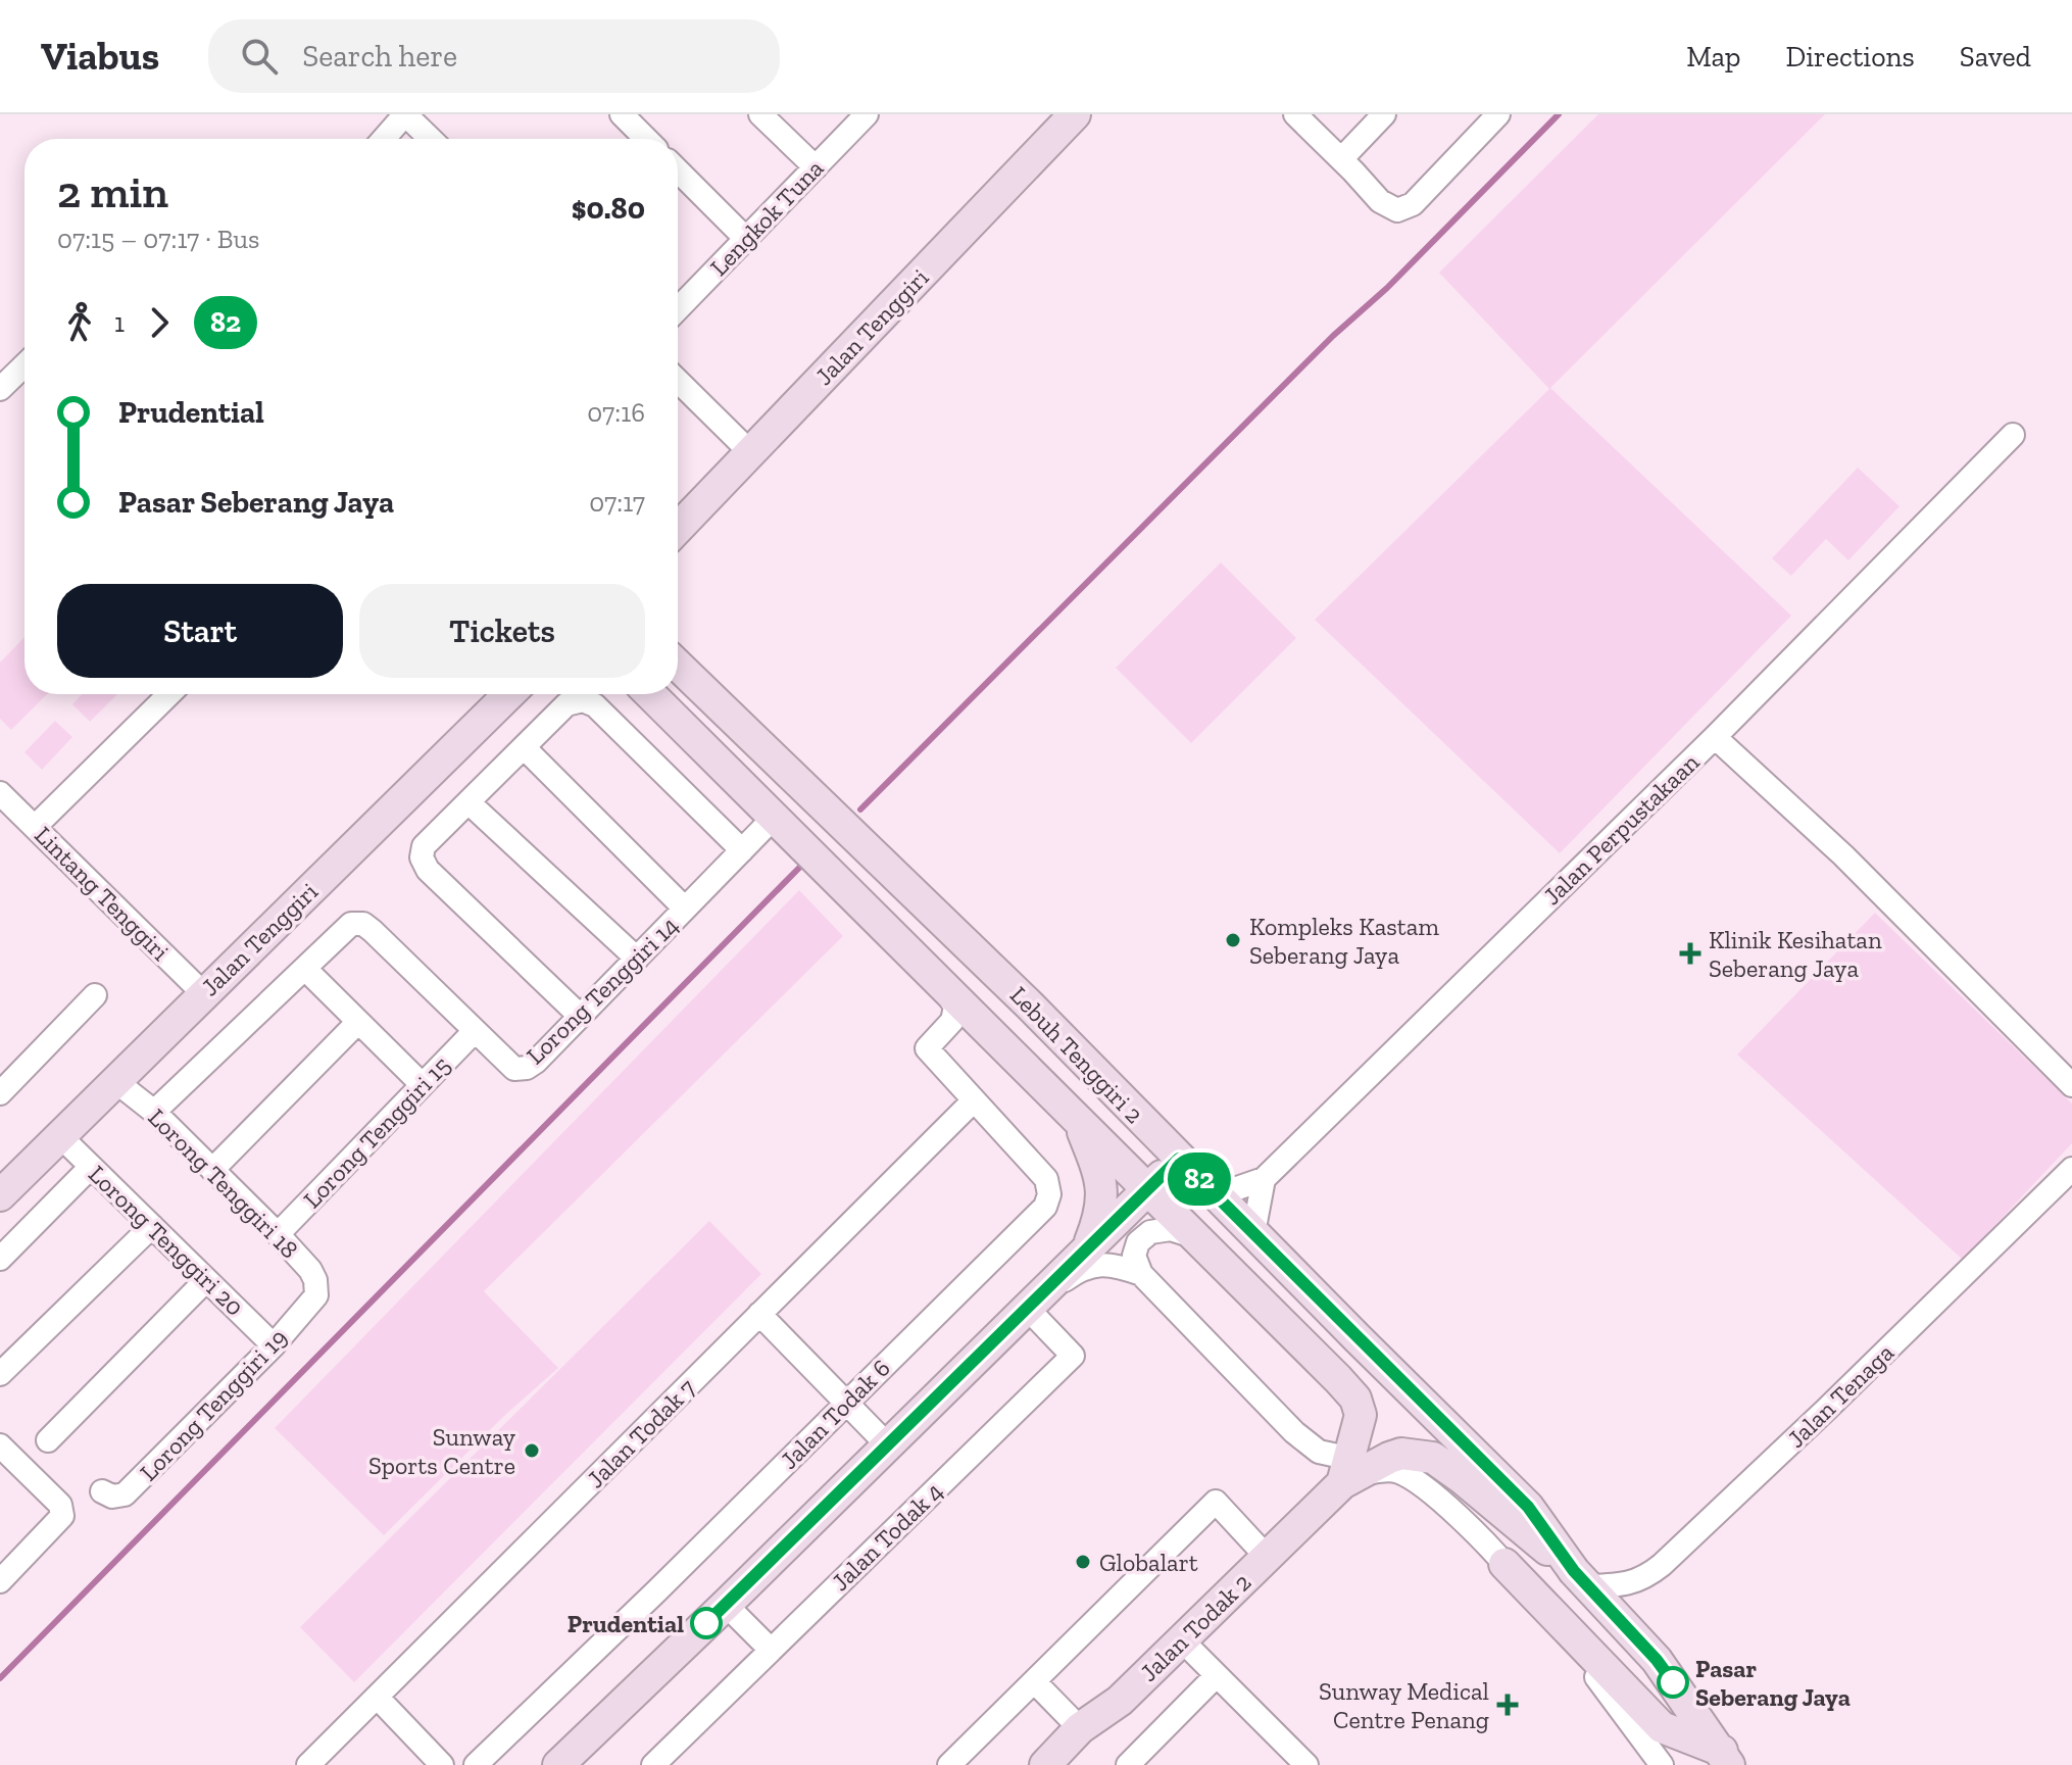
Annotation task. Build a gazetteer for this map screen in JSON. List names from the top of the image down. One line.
{"streets":{"street":["Lengkok Tuna","Jalan Tenggiri","Jalan Perpustakaan","Lintang Tenggiri","Lorong Tenggiri 14","Lebuh Tenggiri 2","Lorong Tenggiri 15","Lorong Tenggiri 18","Lorong Tenggiri 20","Jalan Tenaga","Lorong Tenggiri 19","Jalan Todak 6","Jalan Todak 7","Jalan Todak 4","Jalan Todak 2"]},"crossings":[["Jalan Tenggiri","Lintang Tenggiri"],["Jalan Tenggiri","Lorong Tenggiri 18"],["Jalan Tenggiri","Lorong Tenggiri 20"],["Lorong Tenggiri 14","Lebuh Tenggiri 2"],["Lorong Tenggiri 14","Lorong Tenggiri 15"],["Lebuh Tenggiri 2","Jalan Tenaga"],["Lebuh Tenggiri 2","Jalan Todak 6"],["Lebuh Tenggiri 2","Jalan Todak 2"],["Lorong Tenggiri 15","Lorong Tenggiri 18"],["Lorong Tenggiri 18","Lorong Tenggiri 19"],["Lorong Tenggiri 20","Lorong Tenggiri 19"],["Jalan Todak 6","Jalan Todak 7"]],"places":{"other":["Kompleks Kastam Seberang Jaya","Sunway Sports Centre","Globalart","Prudential","Pasar Seberang Jaya"],"health":["Klinik Kesihatan Seberang Jaya","Sunway Medical Centre Penang"]},"lines":["bus line 82"],"page":{"header":"Viabus","search":"Search here","nav":["Map","Directions","Saved"],"on_map":"82","heading":["2 min","07:15 – 07:17 · Bus","$0.80"],"legs":["1","82"],"list":[{"name":"Prudential","value":"07:16"},{"name":"Pasar Seberang Jaya","value":"07:17"}],"buttons":["Start","Tickets"]}}
